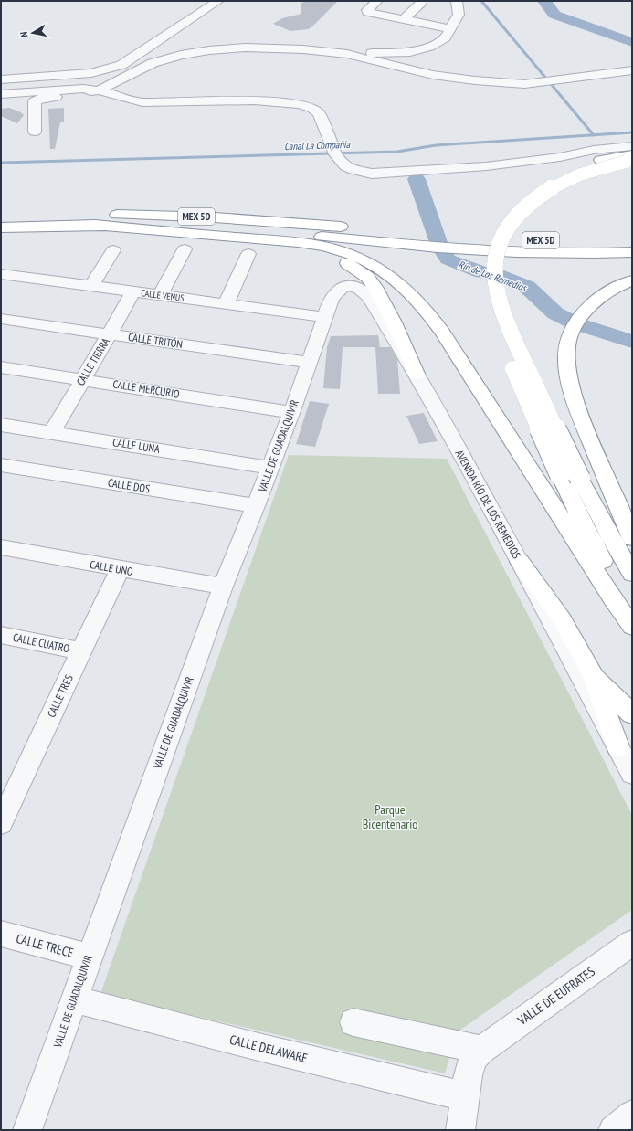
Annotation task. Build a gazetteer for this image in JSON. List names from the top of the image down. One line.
{"streets":{"highway":["MEX 5D"],"street":["CALLE VENUS","CALLE TRITÓN","CALLE TIERRA","CALLE MERCURIO","CALLE LUNA","VALLE DE GUADALQUIVIR","CALLE DOS","AVENIDA RÍO DE LOS REMEDIOS","CALLE UNO","CALLE CUATRO","CALLE TRES","CALLE TRECE","VALLE DE EUFRATES","CALLE DELAWARE"]},"crossings":[["CALLE VENUS","CALLE TIERRA"],["CALLE VENUS","VALLE DE GUADALQUIVIR"],["CALLE VENUS","AVENIDA RÍO DE LOS REMEDIOS"],["CALLE TRITÓN","CALLE TIERRA"],["CALLE TRITÓN","VALLE DE GUADALQUIVIR"],["CALLE TIERRA","CALLE MERCURIO"],["CALLE TIERRA","CALLE LUNA"],["CALLE MERCURIO","VALLE DE GUADALQUIVIR"],["CALLE LUNA","VALLE DE GUADALQUIVIR"],["VALLE DE GUADALQUIVIR","CALLE DOS"],["VALLE DE GUADALQUIVIR","AVENIDA RÍO DE LOS REMEDIOS"],["VALLE DE GUADALQUIVIR","CALLE UNO"],["VALLE DE GUADALQUIVIR","CALLE TRECE"],["VALLE DE GUADALQUIVIR","CALLE DELAWARE"],["CALLE UNO","CALLE TRES"],["CALLE CUATRO","CALLE TRES"],["VALLE DE EUFRATES","CALLE DELAWARE"]],"water":["Canal La Compañia","Río de Los Remedios"],"parks":["Parque Bicentenario"],"north":"left"}
